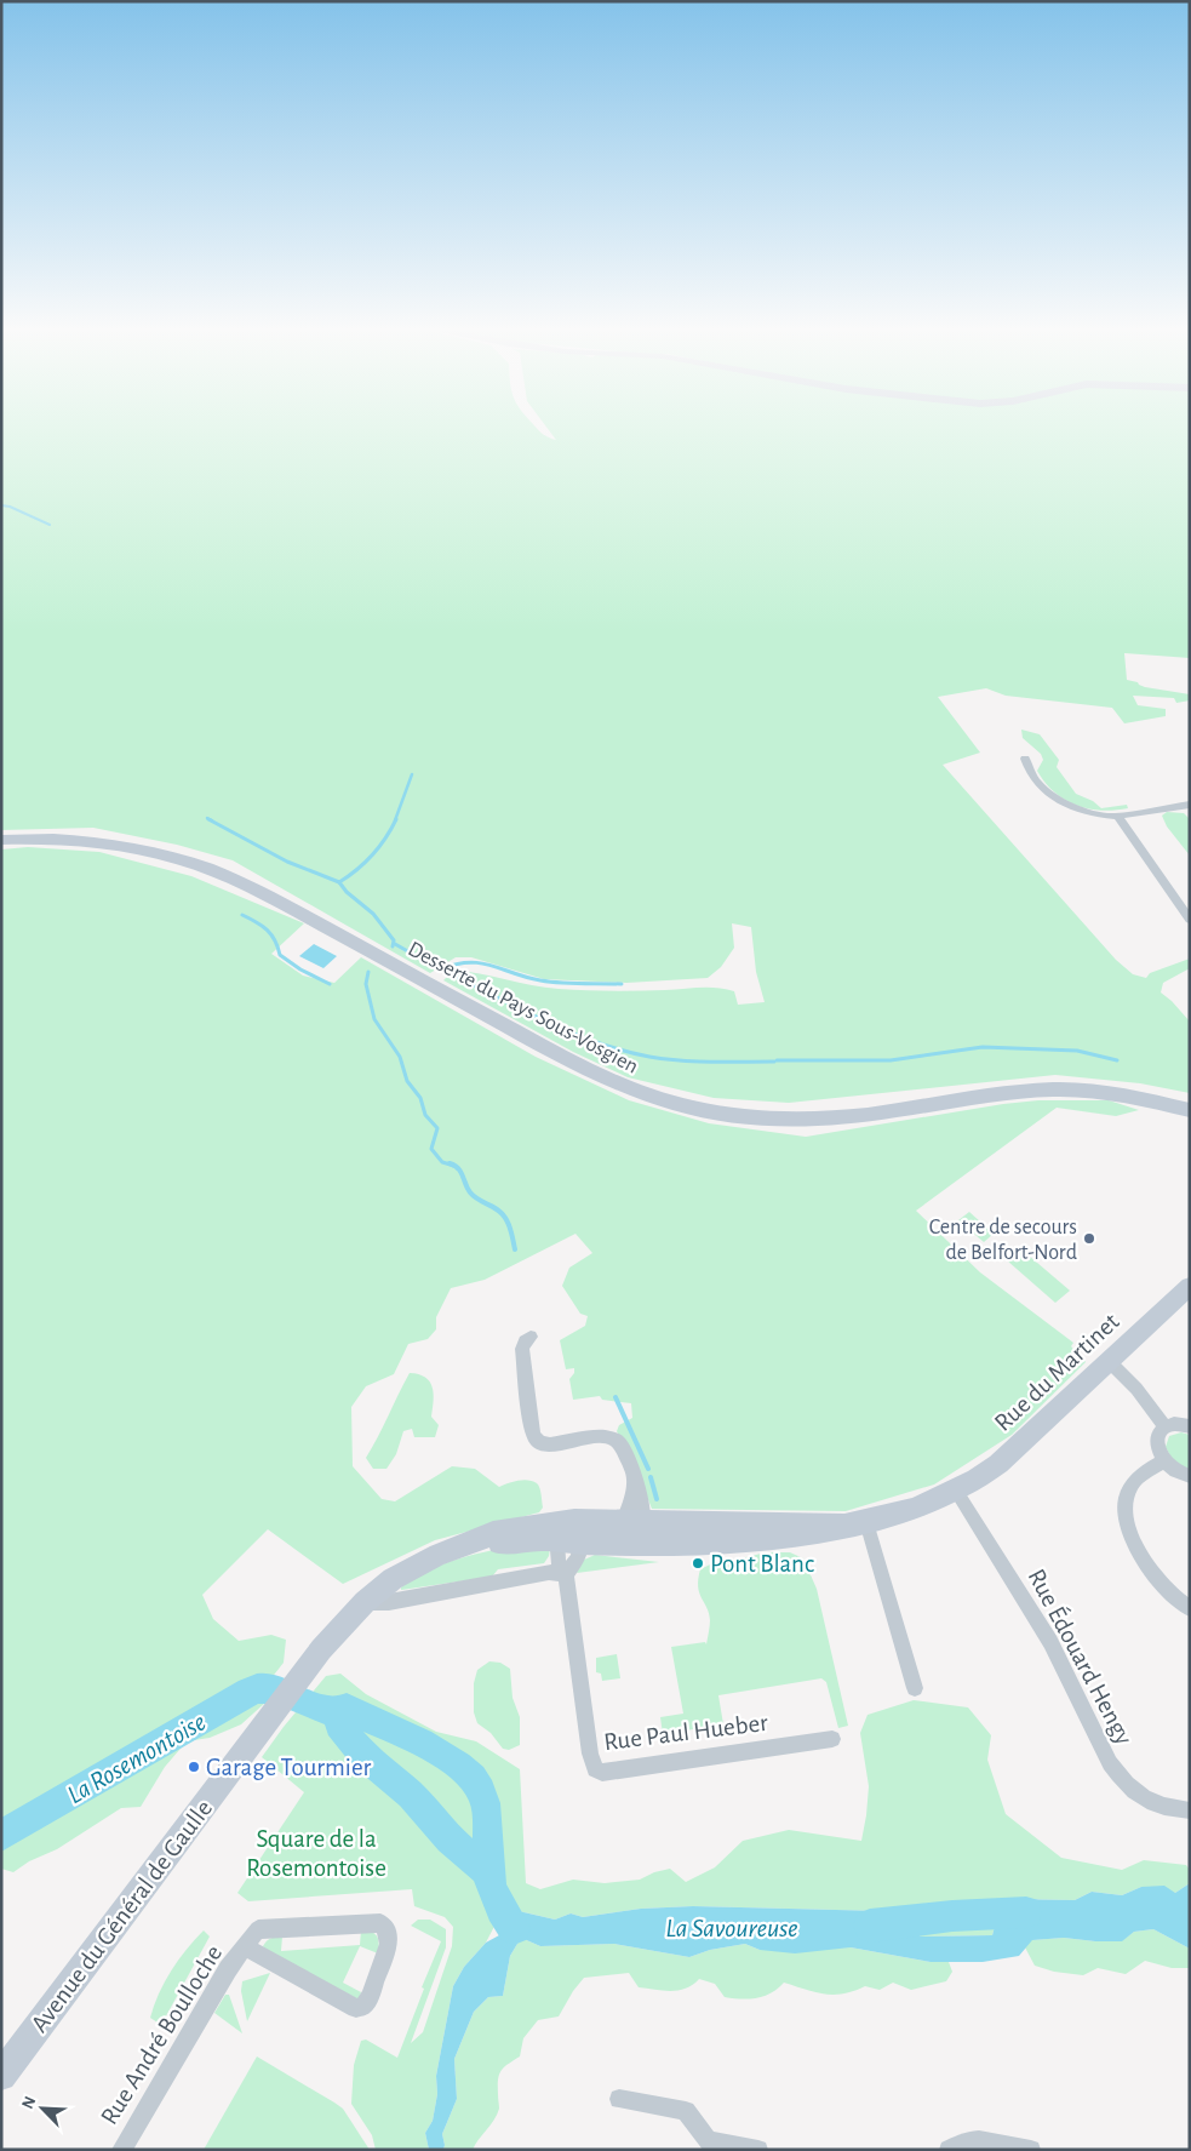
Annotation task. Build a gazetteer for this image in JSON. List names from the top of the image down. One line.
{"streets":{"main road":["Desserte du Pays Sous-Vosgien","Rue du Martinet","Avenue du Général de Gaulle"],"street":["Rue Édouard Hengy","Rue Paul Hueber","Rue André Boulloche"]},"crossings":[["Rue du Martinet","Rue Édouard Hengy"],["Rue du Martinet","Avenue du Général de Gaulle"]],"water":["La Rosemontoise","La Savoureuse"],"parks":["Square de la Rosemontoise"],"places":["Centre de secours de Belfort-Nord","Pont Blanc","Garage Tourmier"],"north":"top left"}
